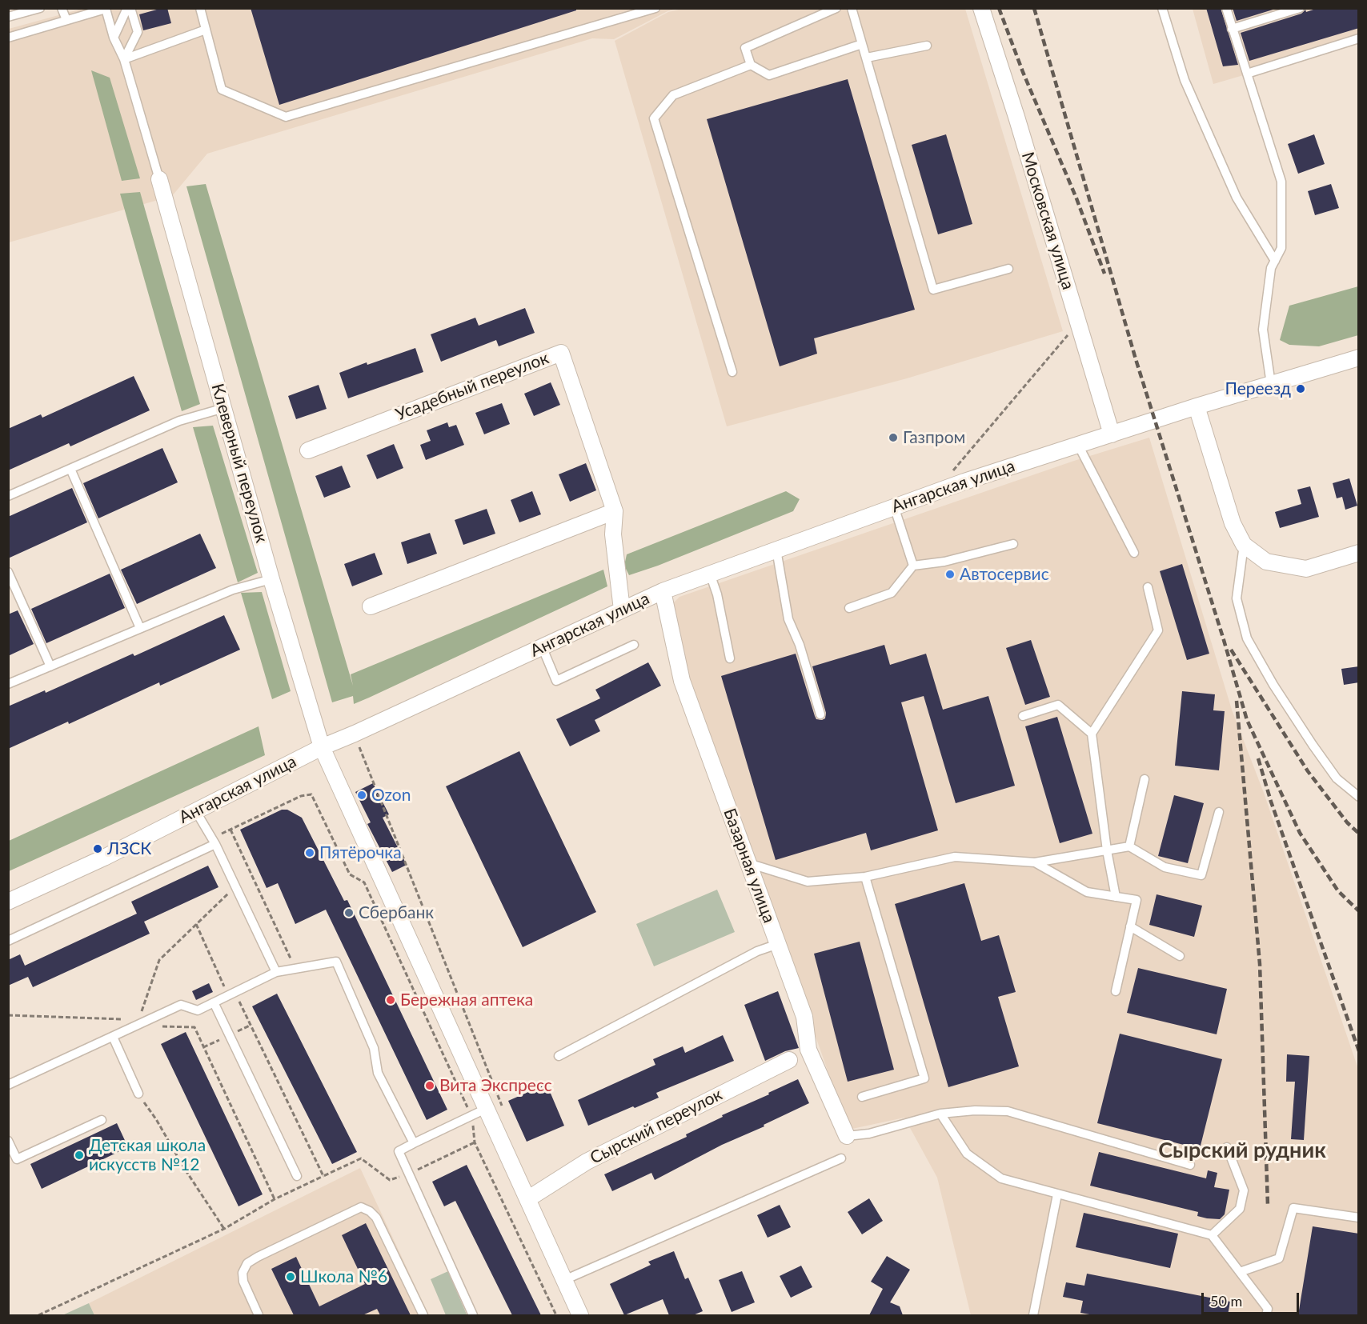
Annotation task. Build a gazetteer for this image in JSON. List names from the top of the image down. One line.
{"streets":{"street":["Московская улица","Усадебный переулок","Клеверный переулок","Ангарская улица","Базарная улица","Сырский переулок"]},"crossings":[["Московская улица","Ангарская улица"],["Усадебный переулок","Ангарская улица"],["Клеверный переулок","Ангарская улица"],["Клеверный переулок","Сырский переулок"],["Ангарская улица","Базарная улица"]],"districts":["Сырский рудник"],"places":["Переезд","Газпром","Автосервис","Ozon","ЛЗСК","Пятёрочка","Сбербанк","Бережная аптека","Вита Экспресс","Детская школа искусств №12","Школа №6"],"scale_bar":"50 m"}
